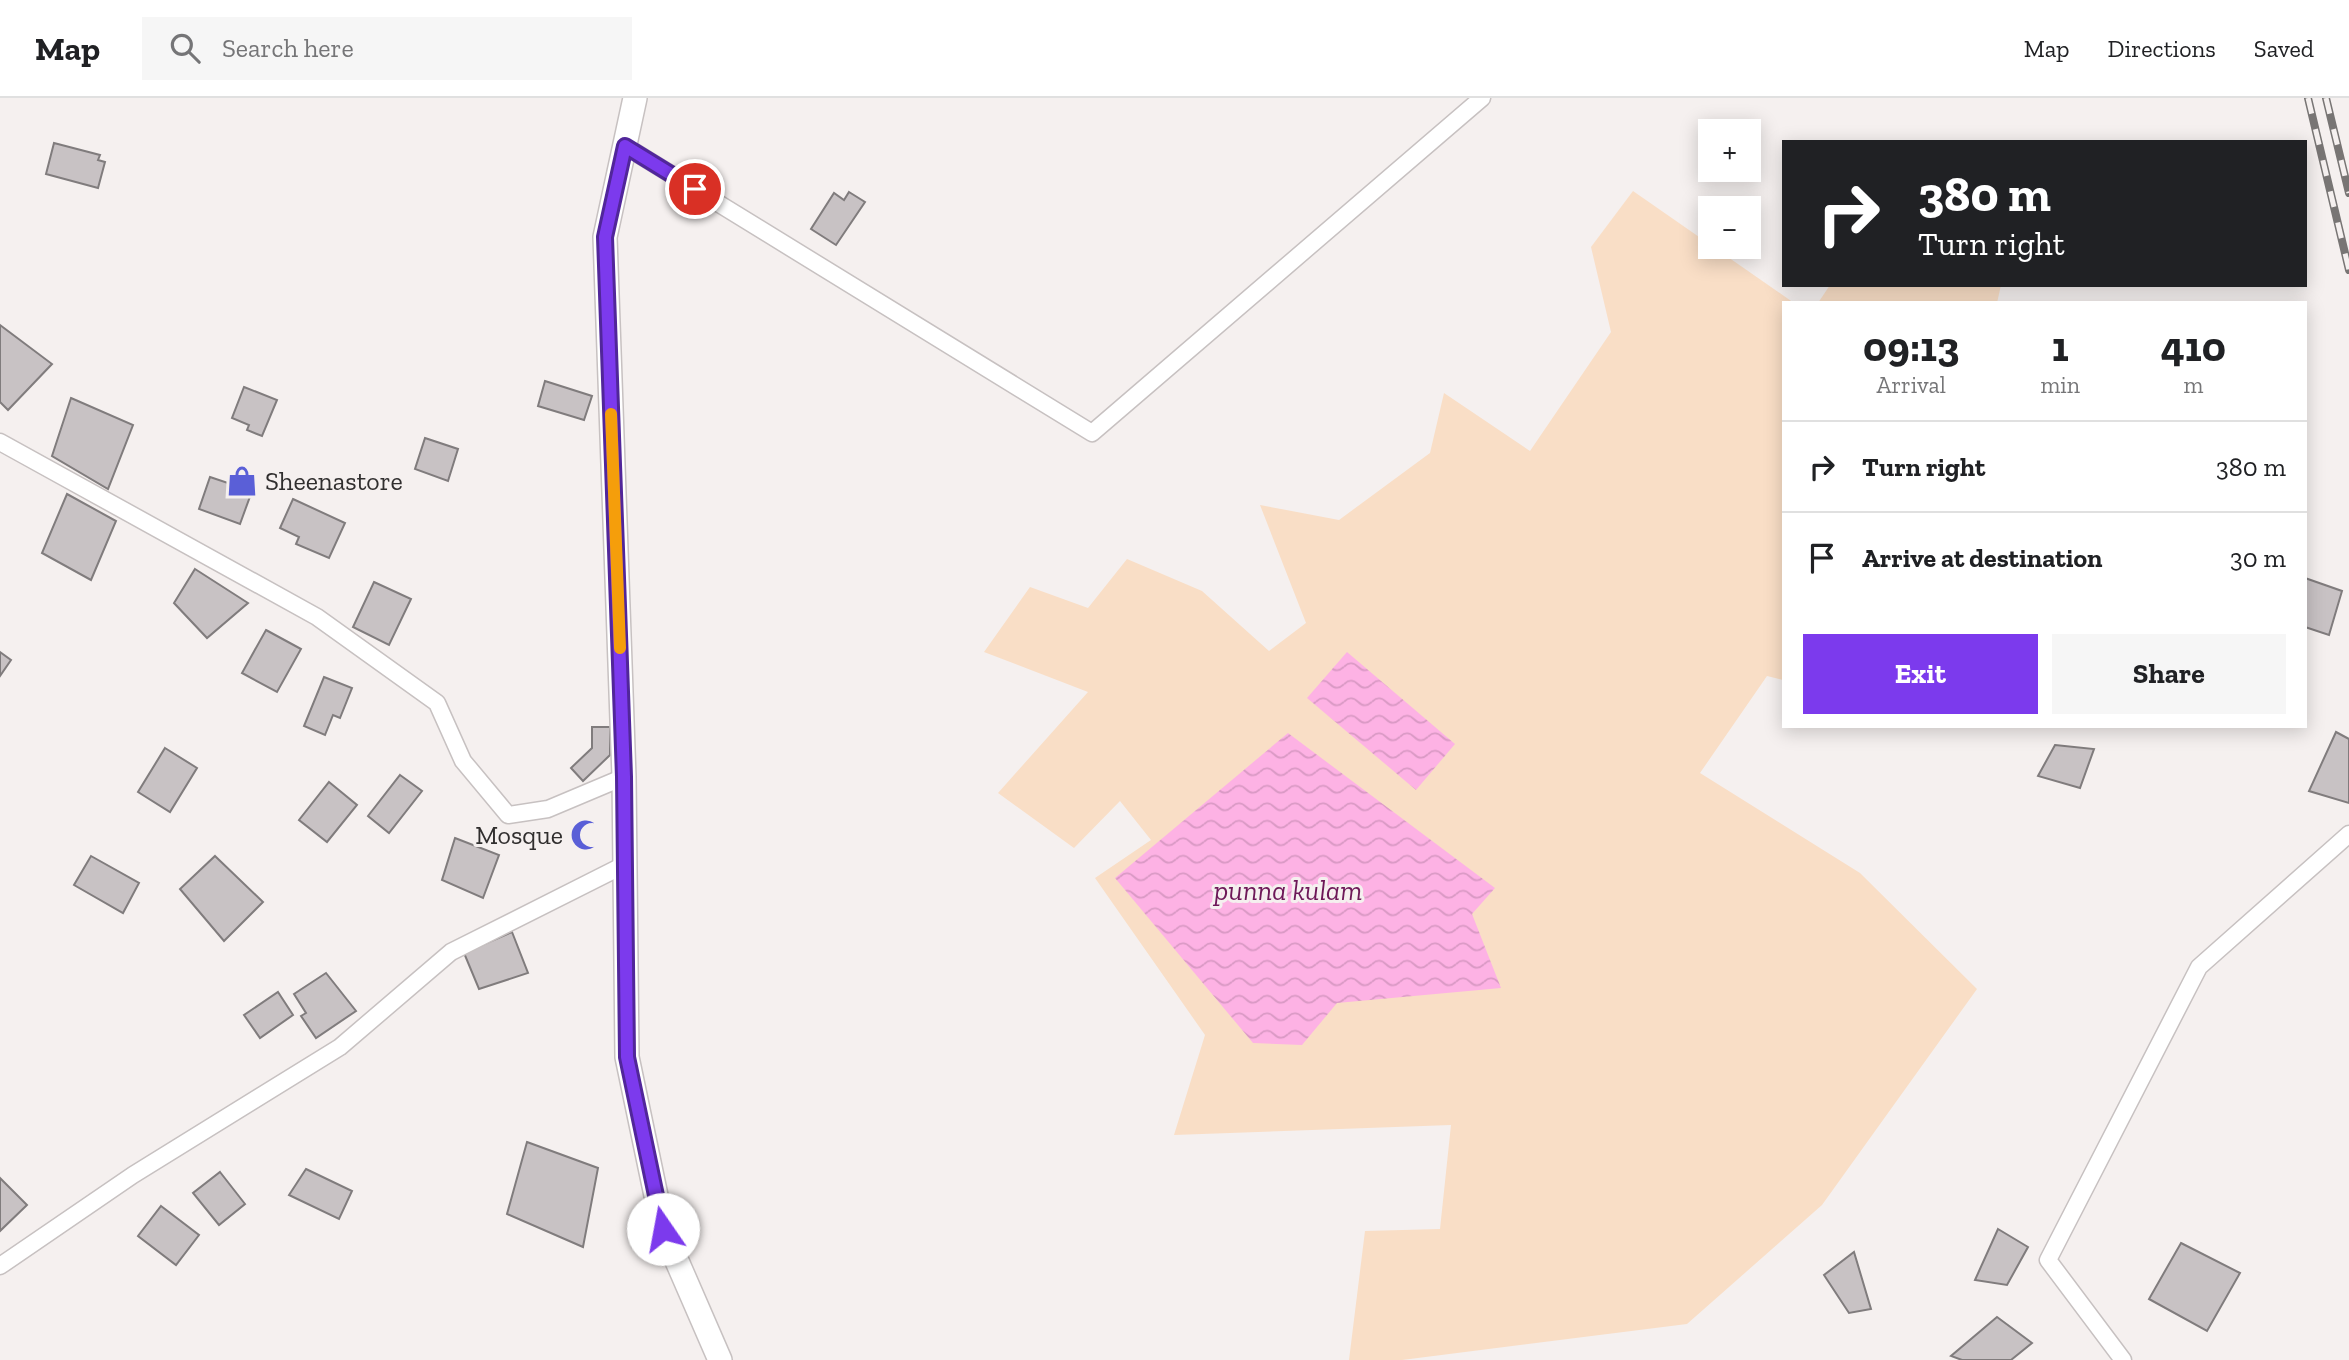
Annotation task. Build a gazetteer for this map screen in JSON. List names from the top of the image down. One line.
{"water":["punna kulam"],"places":{"shop":["Sheenastore"],"mosque":["Mosque"]},"page":{"header":"Map","search":"Search here","nav":["Map","Directions","Saved"],"map_buttons":["+","−"],"turn":["380 m","Turn right"],"eta":["09:13","Arrival","1","min","410","m"],"list":[{"name":"Turn right","value":"380 m"},{"name":"Arrive at destination","value":"30 m"}],"buttons":["Exit","Share"]}}
